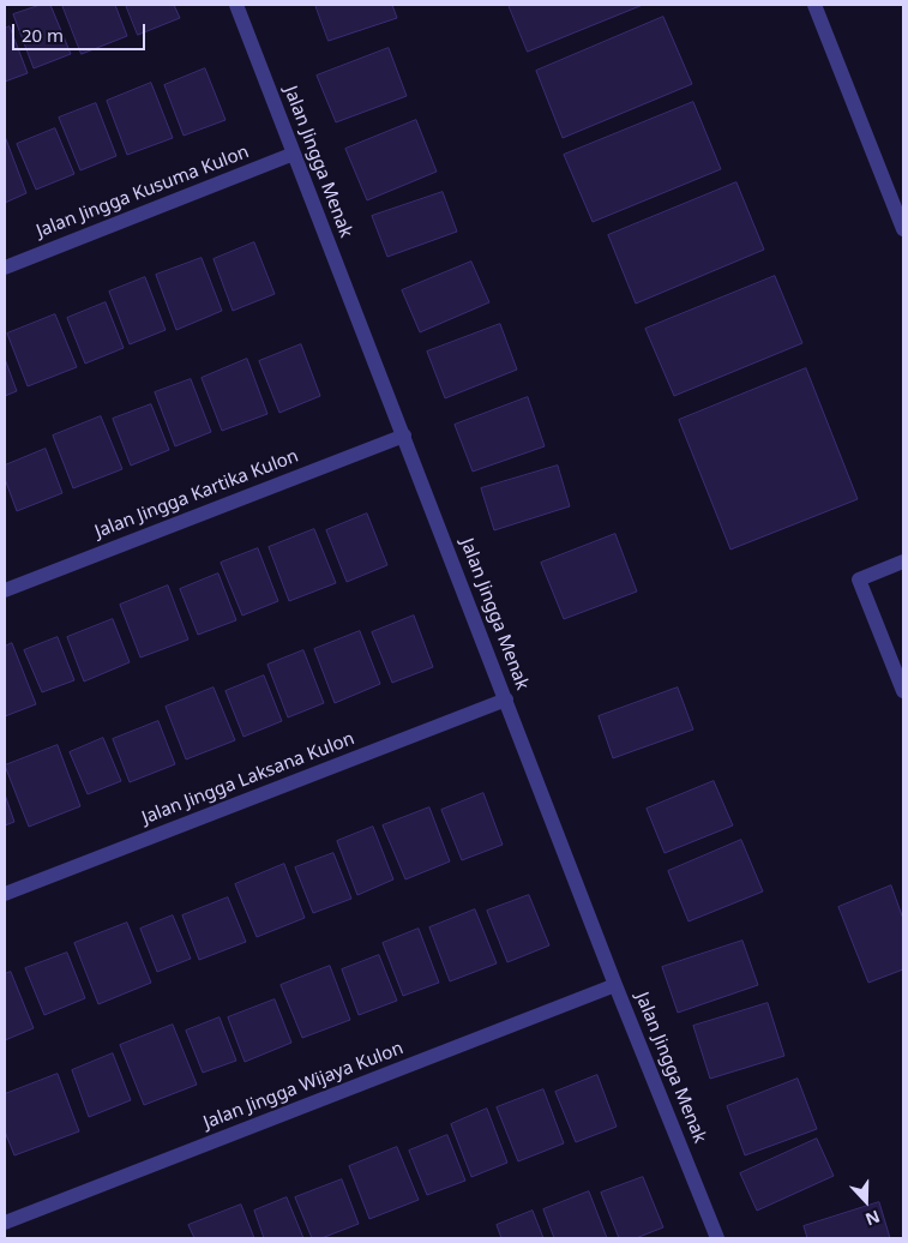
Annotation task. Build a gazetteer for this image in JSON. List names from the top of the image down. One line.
{"streets":{"street":["Jalan Jingga Menak","Jalan Jingga Kusuma Kulon","Jalan Jingga Kartika Kulon","Jalan Jingga Laksana Kulon","Jalan Jingga Wijaya Kulon"]},"crossings":[["Jalan Jingga Menak","Jalan Jingga Kusuma Kulon"],["Jalan Jingga Menak","Jalan Jingga Kartika Kulon"],["Jalan Jingga Menak","Jalan Jingga Laksana Kulon"],["Jalan Jingga Menak","Jalan Jingga Wijaya Kulon"]],"scale_bar":"20 m","north":"bottom"}
